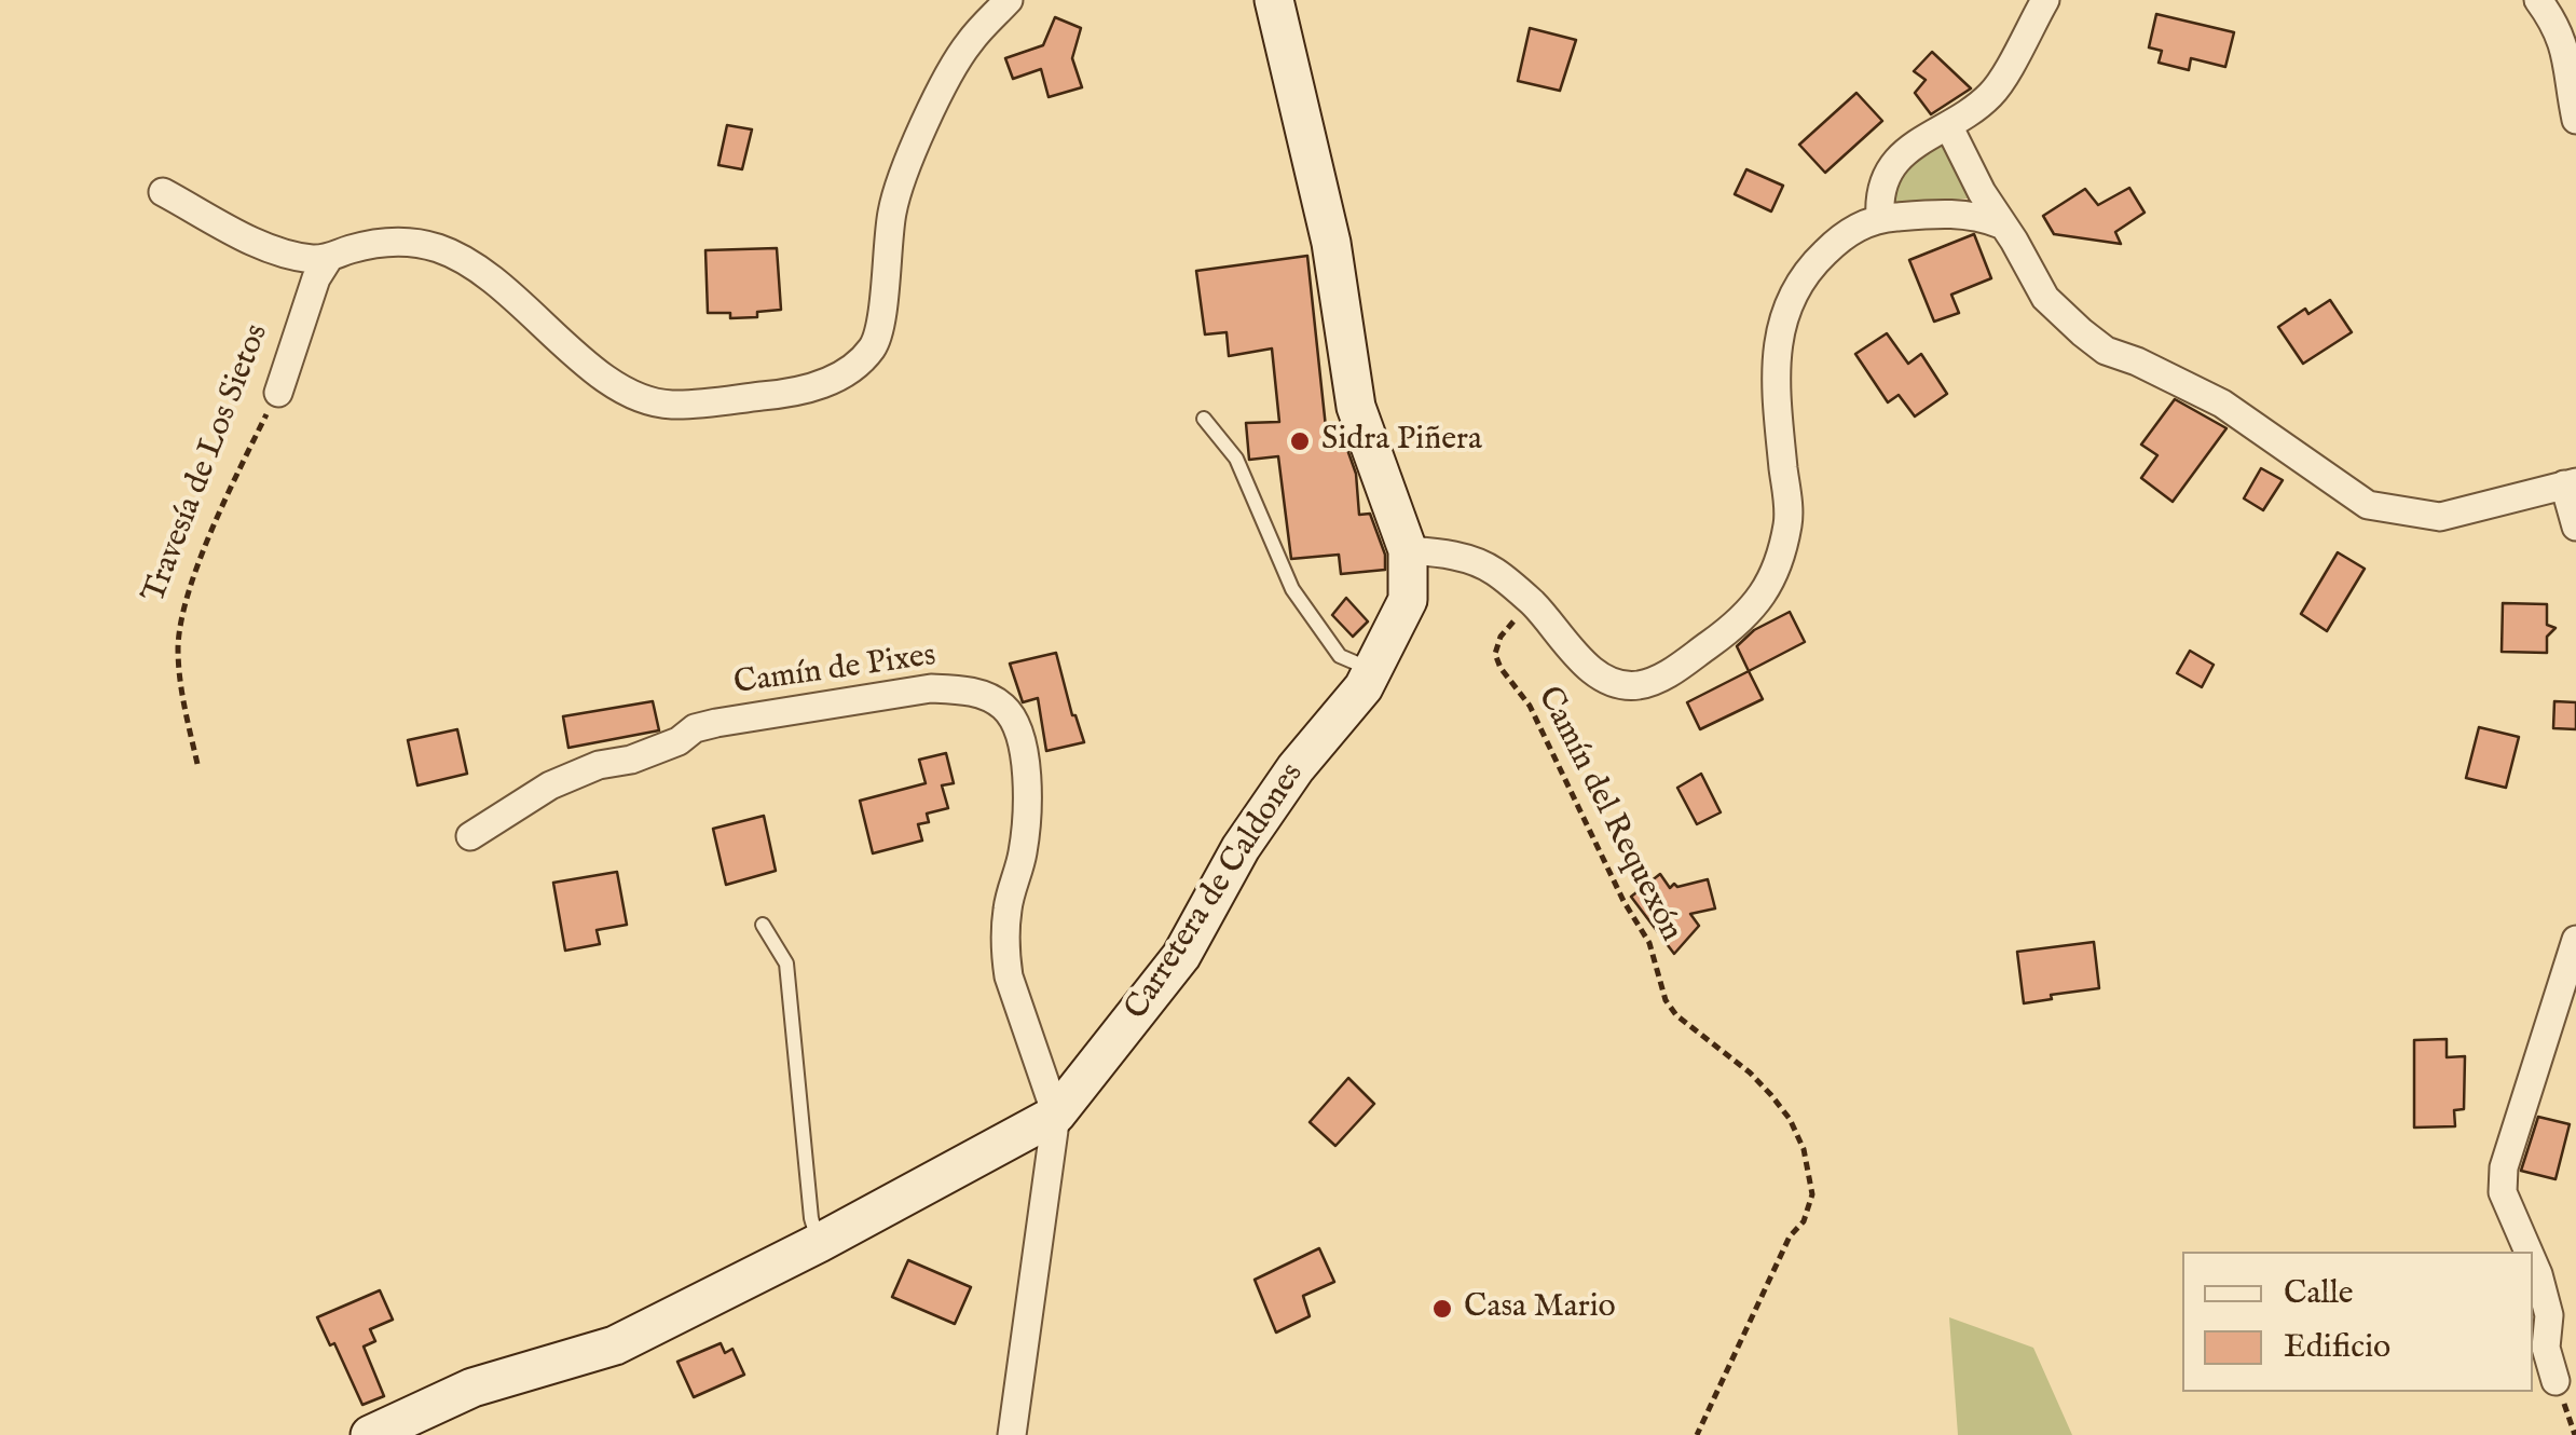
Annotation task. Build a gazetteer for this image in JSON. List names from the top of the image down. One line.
{"streets":{"street":["Travesía de Los Sietos","Camín de Pixes","Carretera de Caldones"],"path":["Camín del Requexón"]},"crossings":[["Camín de Pixes","Carretera de Caldones"]],"places":["Sidra Piñera","Casa Mario"],"legend":["Calle","Edificio"]}
